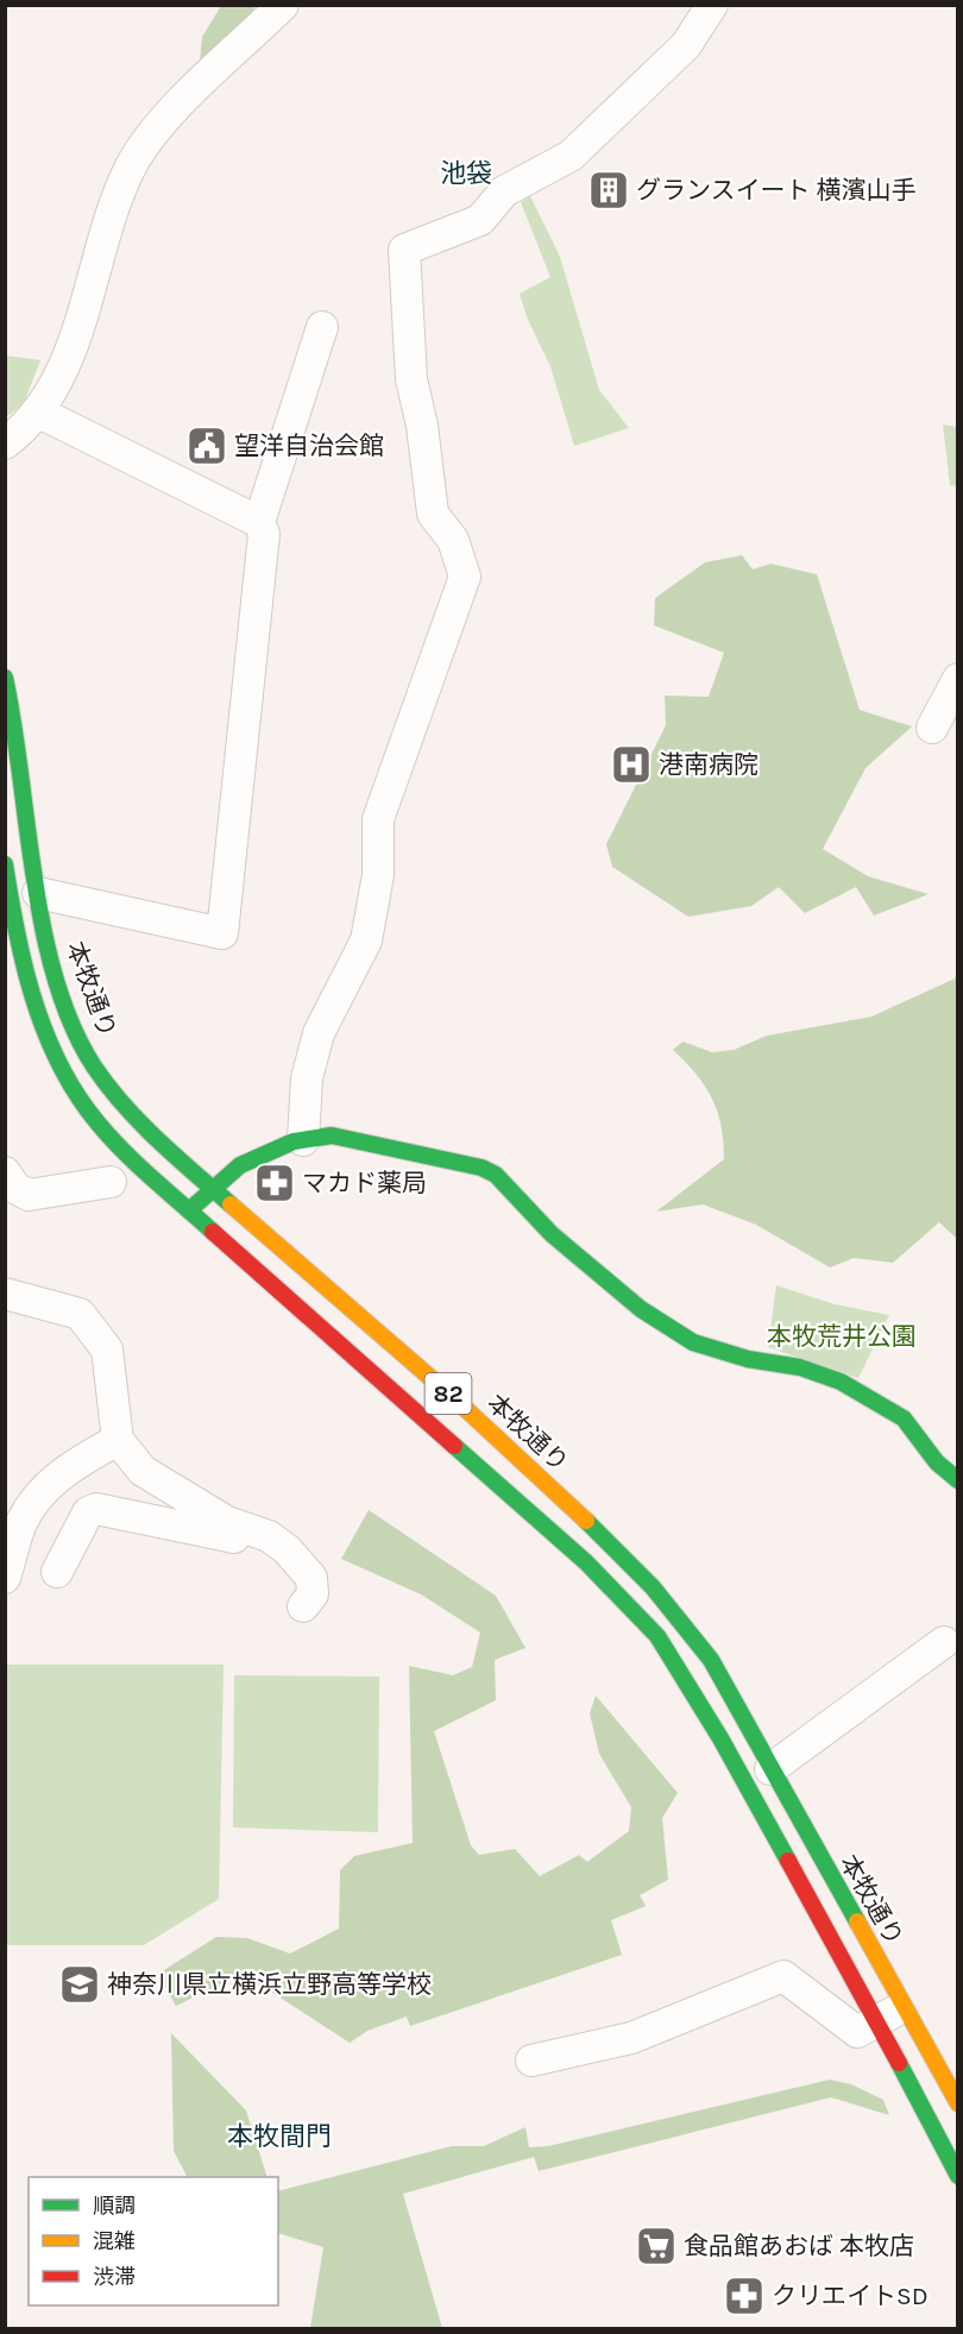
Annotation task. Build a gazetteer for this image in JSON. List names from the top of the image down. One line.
{"streets":{"main road":["本牧通り","82"]},"districts":["池袋","本牧間門"],"parks":["本牧荒井公園"],"places":{"building":["グランスイート 横濱山手"],"public building":["望洋自治会館"],"hospital":["港南病院"],"pharmacy":["マカド薬局","クリエイトSD"],"school or university":["神奈川県立横浜立野高等学校"],"supermarket":["食品館あおば 本牧店"]},"legend":["順調","混雑","渋滞"]}
